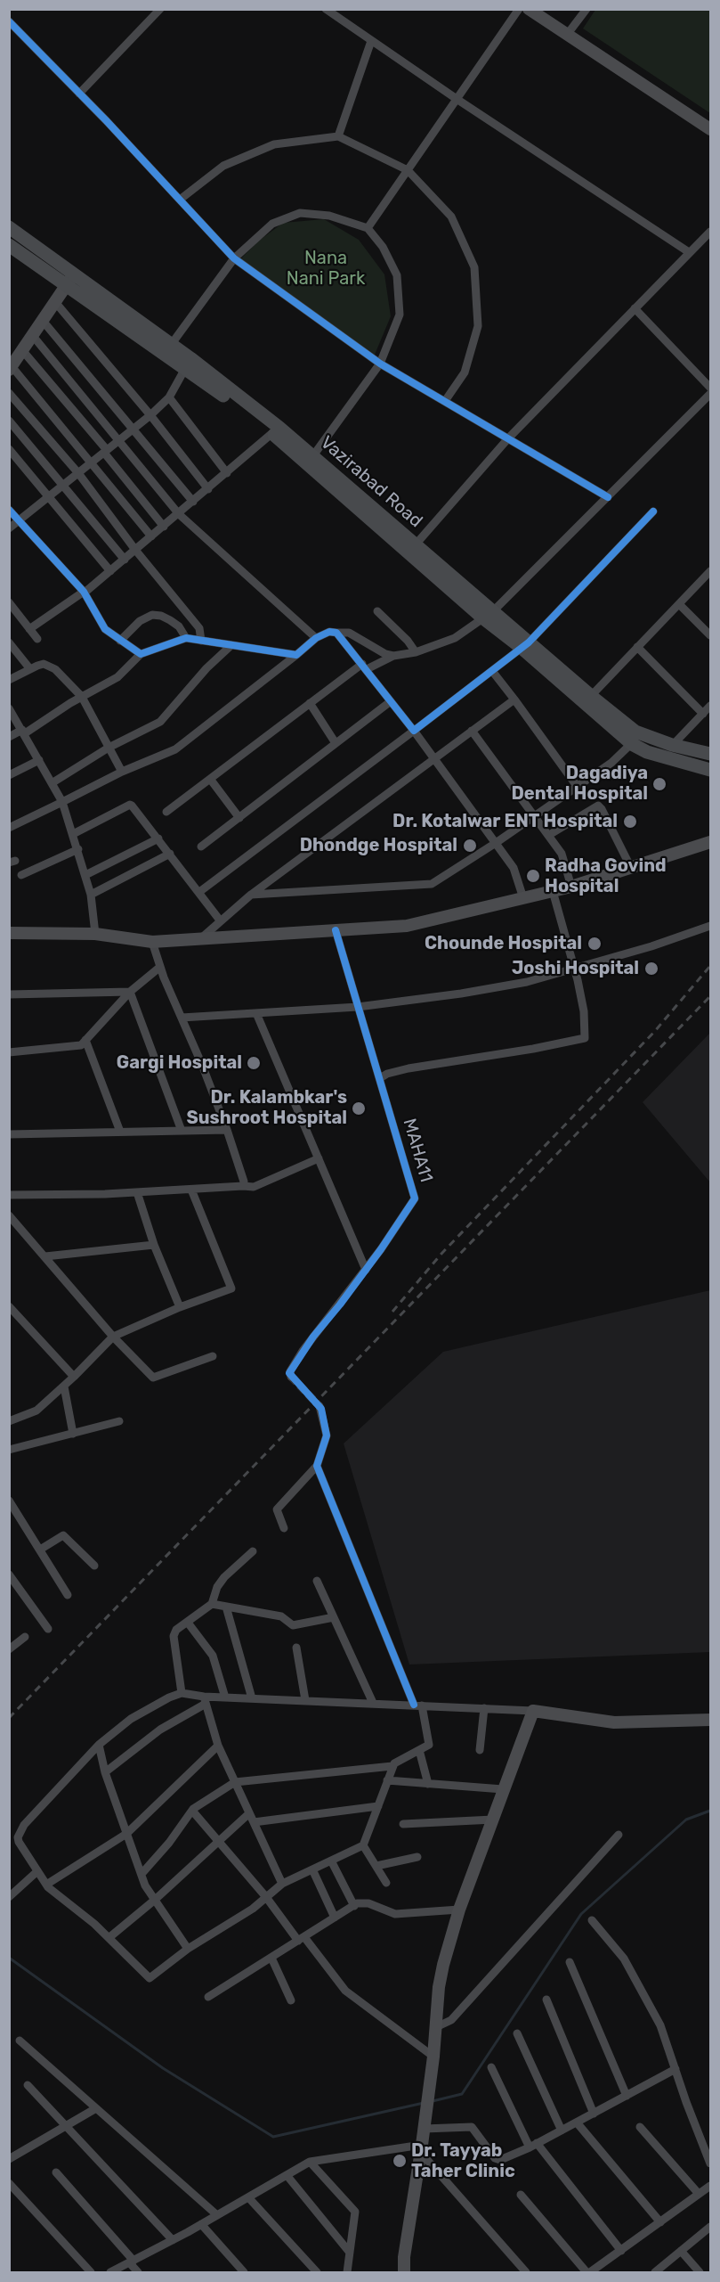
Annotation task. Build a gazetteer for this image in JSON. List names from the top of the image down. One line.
{"streets":{"main road":["Vazirabad Road"],"street":["MAHA11"]},"parks":["Nana Nani Park"],"places":["Dagadiya Dental Hospital","Dr. Kotalwar ENT Hospital","Dhondge Hospital","Radha Govind Hospital","Chounde Hospital","Joshi Hospital","Gargi Hospital","Dr. Kalambkar's Sushroot Hospital","Dr. Tayyab Taher Clinic"]}
